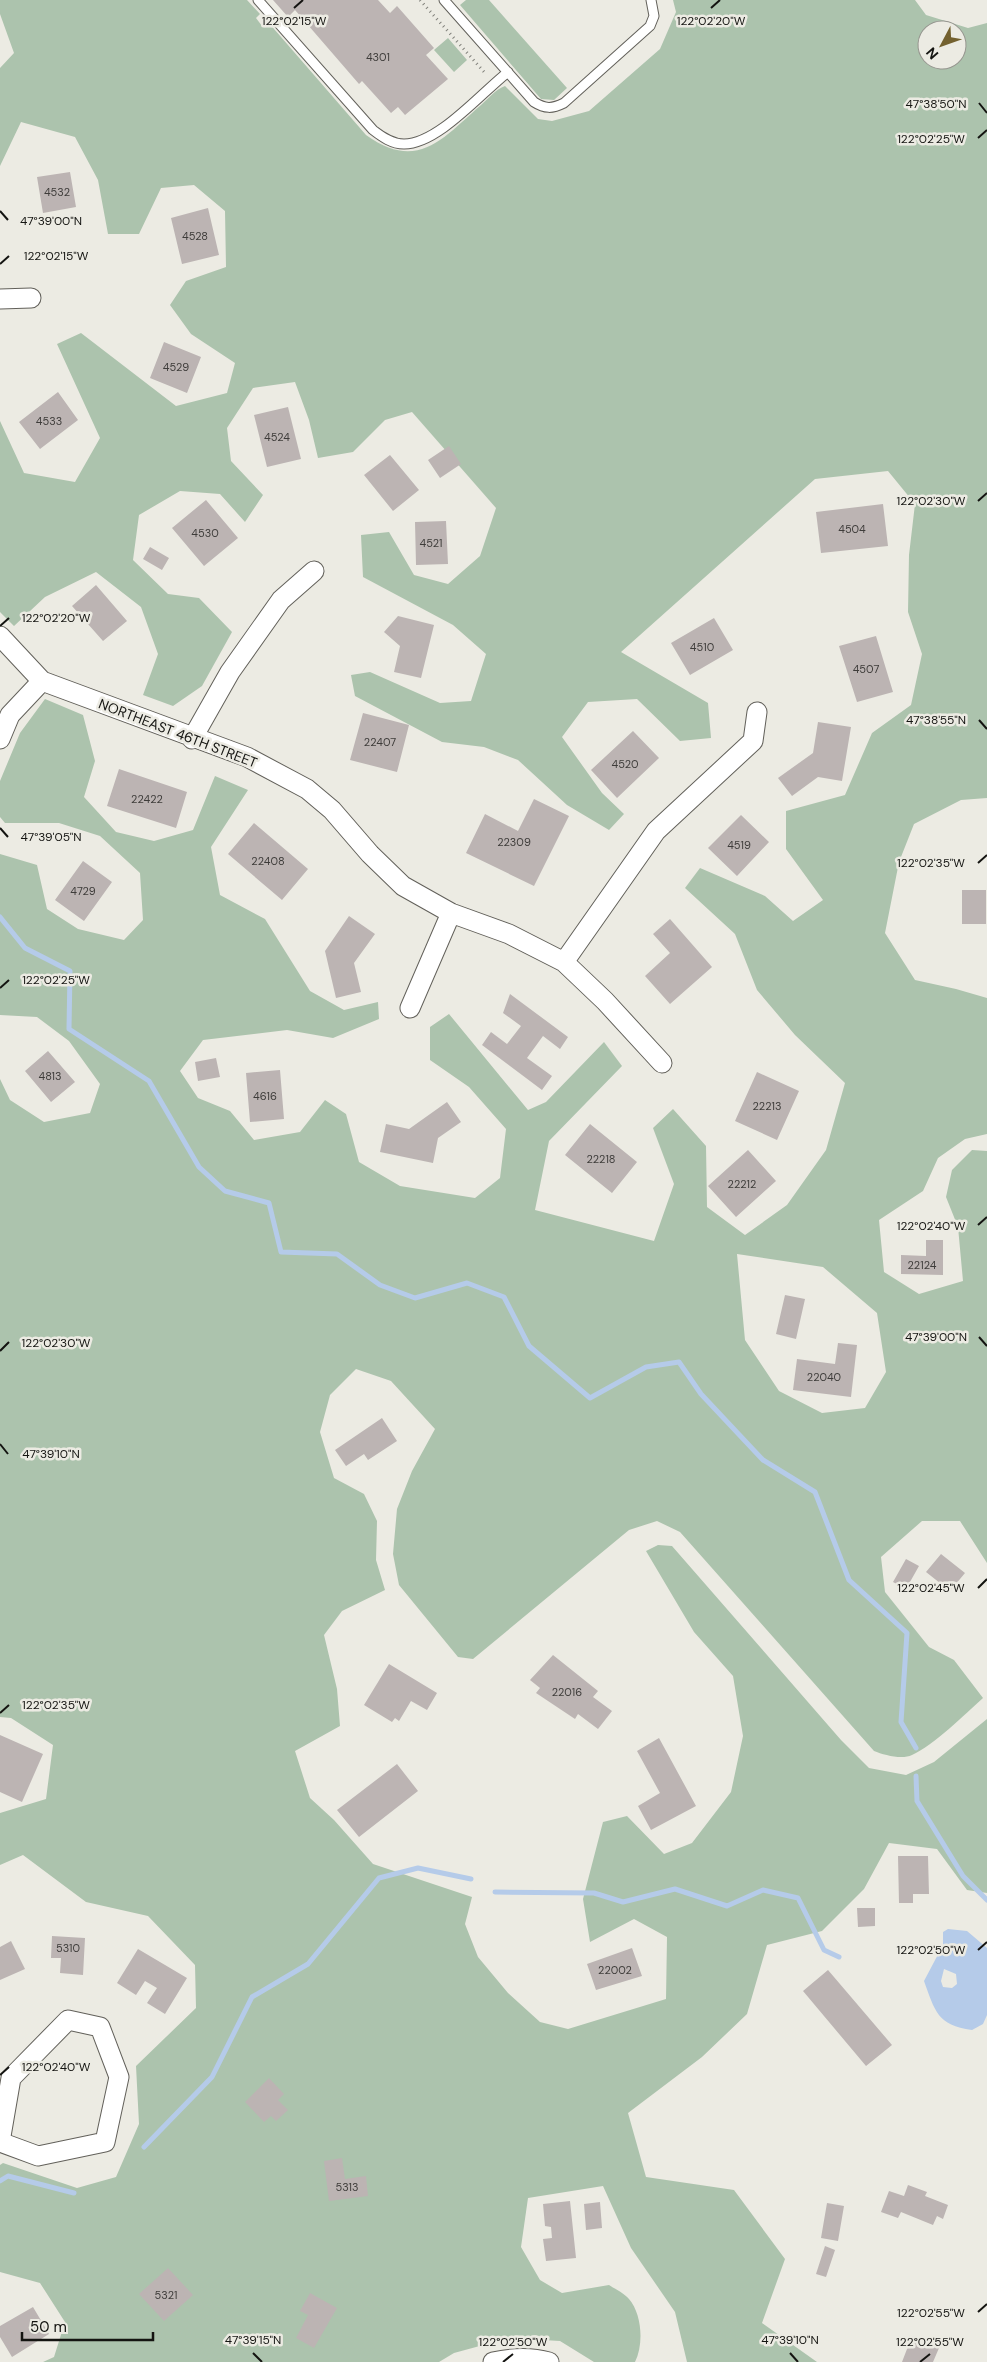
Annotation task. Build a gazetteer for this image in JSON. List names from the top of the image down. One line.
{"streets":{"street":["NORTHEAST 46TH STREET"]},"house_numbers":["4301","4532","4528","4529","4533","4524","4504","4530","4521","4510","4507","22407","4520","22422","22309","4519","22408","4729","4813","4616","22213","22218","22212","22124","22040","22016","5310","22002","5313","5321"],"scale_bar":"50 m","north":"bottom left","coordinates":["122°02'15\"W","122°02'20\"W","47°38'50\"N","122°02'25\"W","47°39'00\"N","122°02'30\"W","47°38'55\"N","47°39'05\"N","122°02'35\"W","122°02'40\"W","47°39'10\"N","122°02'45\"W","122°02'50\"W","122°02'55\"W","47°39'15\"N"]}
